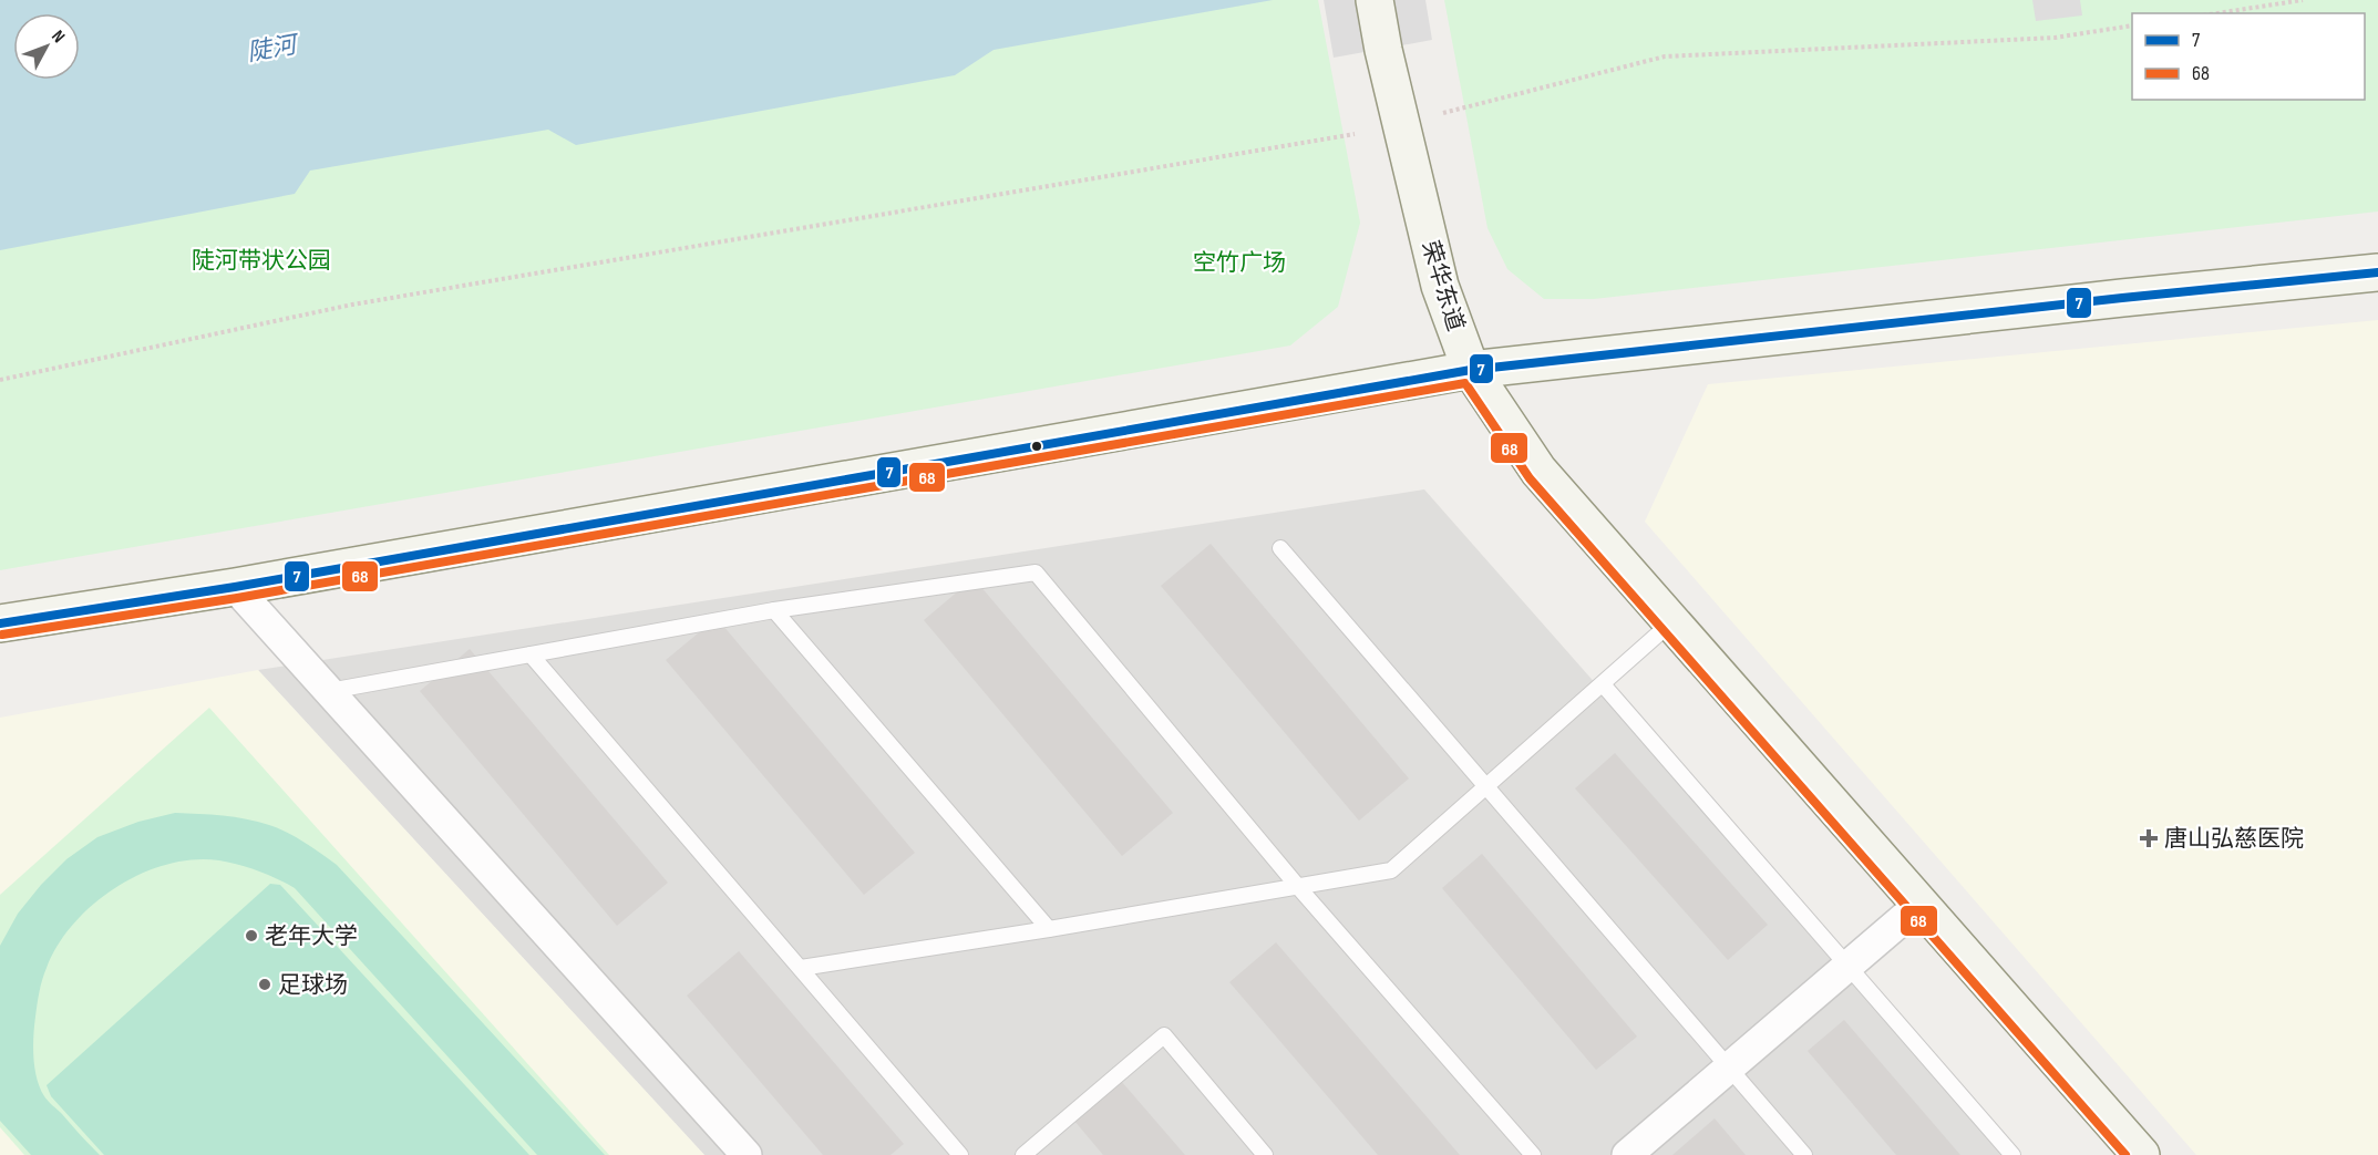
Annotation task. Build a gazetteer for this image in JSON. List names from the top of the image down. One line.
{"streets":{"street":["荣华东道"]},"water":["陡河"],"parks":["陡河带状公园","空竹广场"],"places":{"health":["唐山弘慈医院"],"other":["老年大学","足球场"]},"lines":["transit line 7","transit line 68"],"legend":["7","68"],"north":"top right"}
